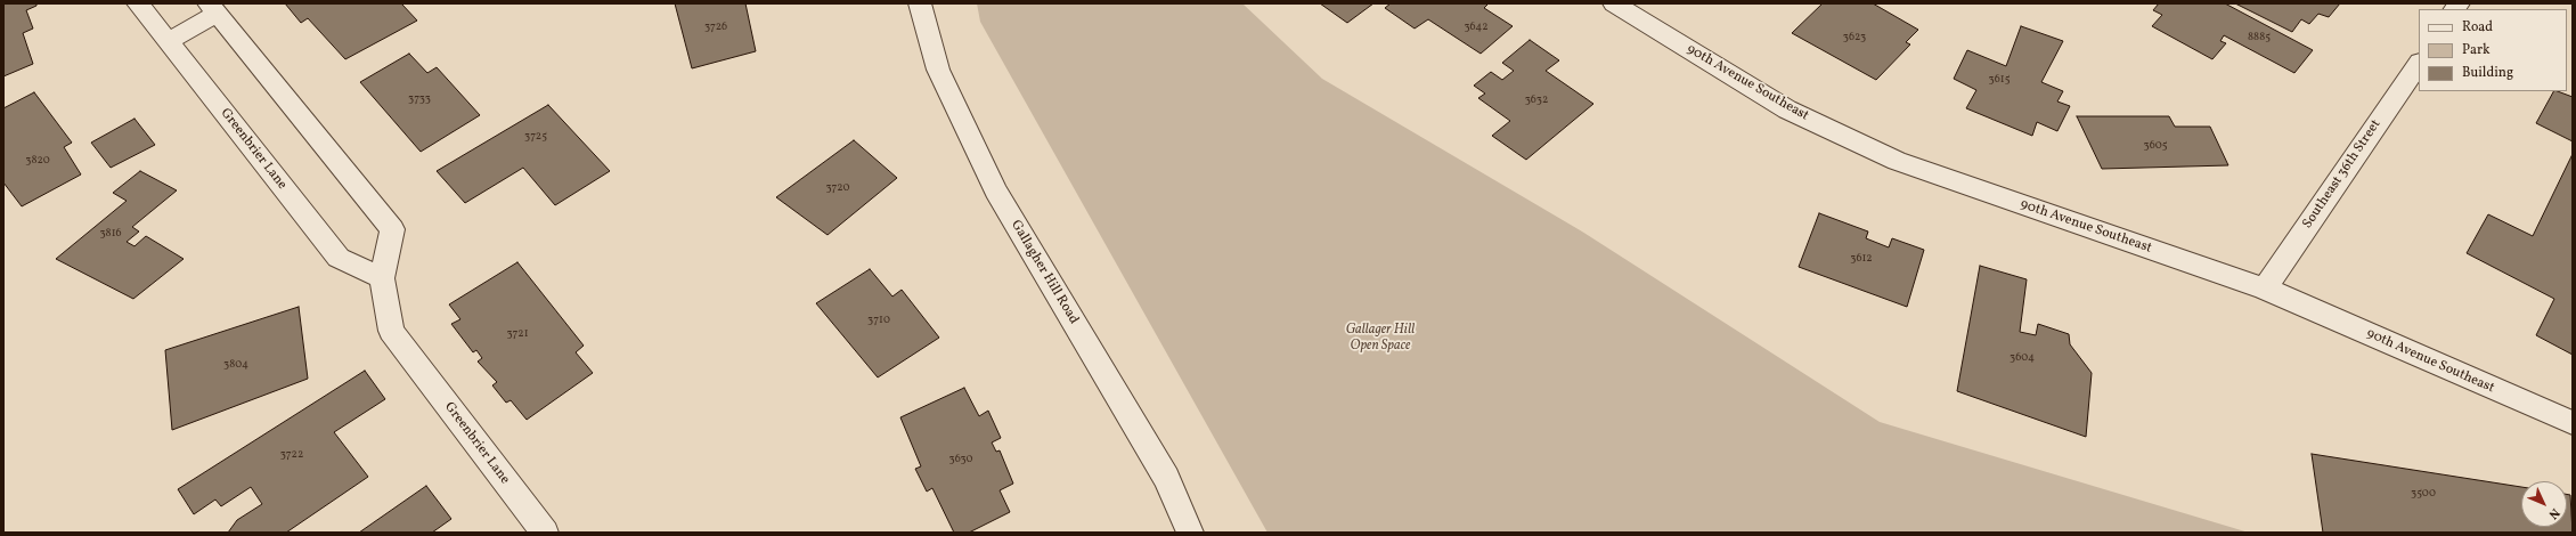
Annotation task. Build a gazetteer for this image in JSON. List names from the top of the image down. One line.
{"streets":{"street":["90th Avenue Southeast","Greenbrier Lane","Southeast 36th Street","Gallagher Hill Road"]},"crossings":[["90th Avenue Southeast","Southeast 36th Street"]],"parks":["Gallager Hill Open Space"],"house_numbers":["3726","3642","3623","8885","3615","3733","3632","3725","3605","3820","3720","3816","3612","3710","3721","3604","3804","3722","3630","3500"],"legend":["Road","Park","Building"],"north":"bottom right"}
